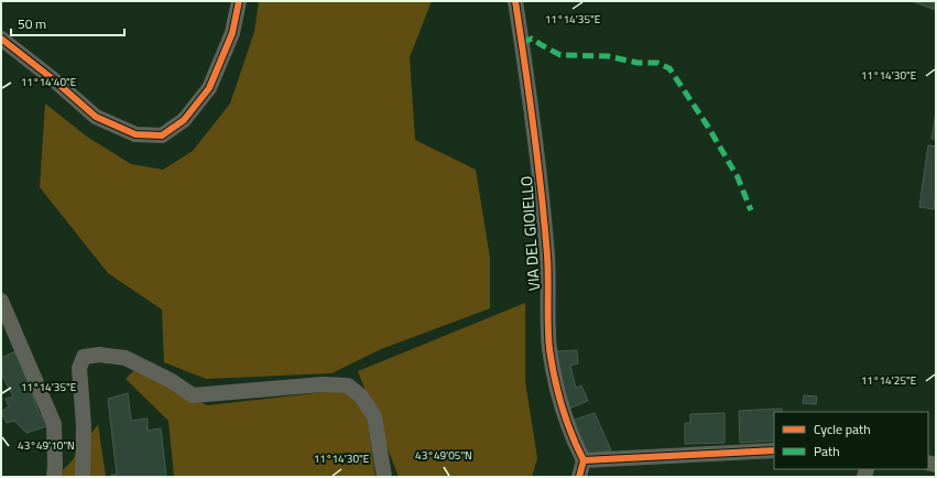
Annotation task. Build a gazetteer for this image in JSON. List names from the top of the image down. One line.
{"streets":{"street":["VIA DEL GIOIELLO"]},"legend":["Cycle path","Path"],"scale_bar":"50 m","coordinates":["11°14'35\"E","11°14'30\"E","11°14'40\"E","11°14'25\"E","43°49'10\"N","43°49'05\"N"]}
